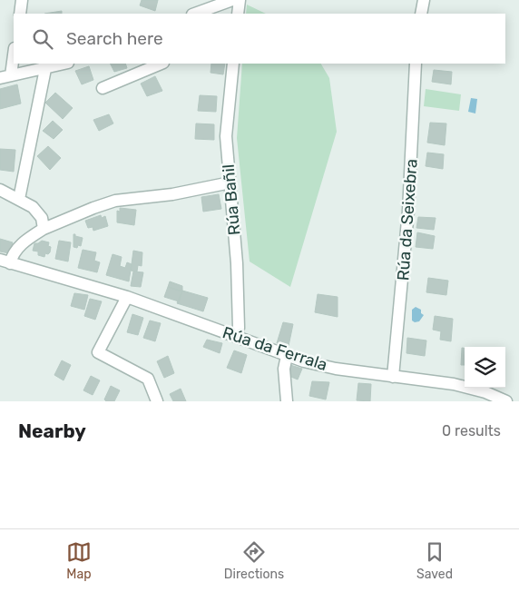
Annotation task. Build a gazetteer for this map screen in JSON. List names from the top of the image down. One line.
{"streets":{"street":["Rúa Bañil","Rúa da Seixebra","Rúa da Ferrala"]},"crossings":[["Rúa Bañil","Rúa da Ferrala"],["Rúa da Seixebra","Rúa da Ferrala"]],"page":{"search":"Search here","heading":["Nearby","0 results"],"nav":["Map","Directions","Saved"]}}
